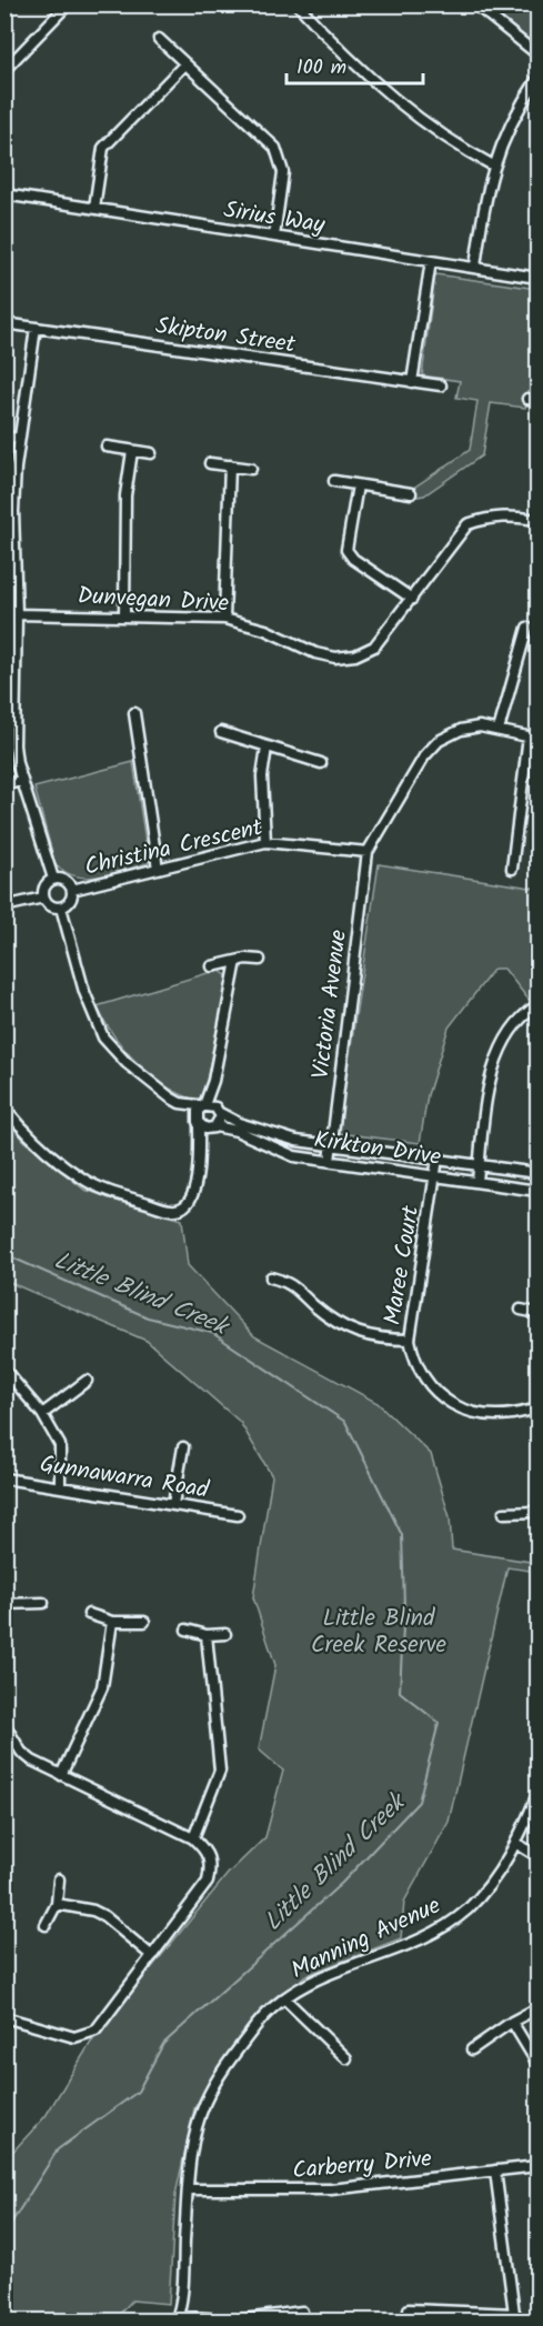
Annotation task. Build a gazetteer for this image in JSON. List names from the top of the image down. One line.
{"streets":{"street":["Sirius Way","Skipton Street","Dunvegan Drive","Christina Crescent","Victoria Avenue","Kirkton Drive","Maree Court","Gunnawarra Road","Manning Avenue","Carberry Drive"]},"crossings":[["Christina Crescent","Victoria Avenue"],["Victoria Avenue","Kirkton Drive"],["Kirkton Drive","Maree Court"],["Manning Avenue","Carberry Drive"]],"water":["Little Blind Creek"],"parks":["Little Blind Creek Reserve"],"scale_bar":"100 m"}
